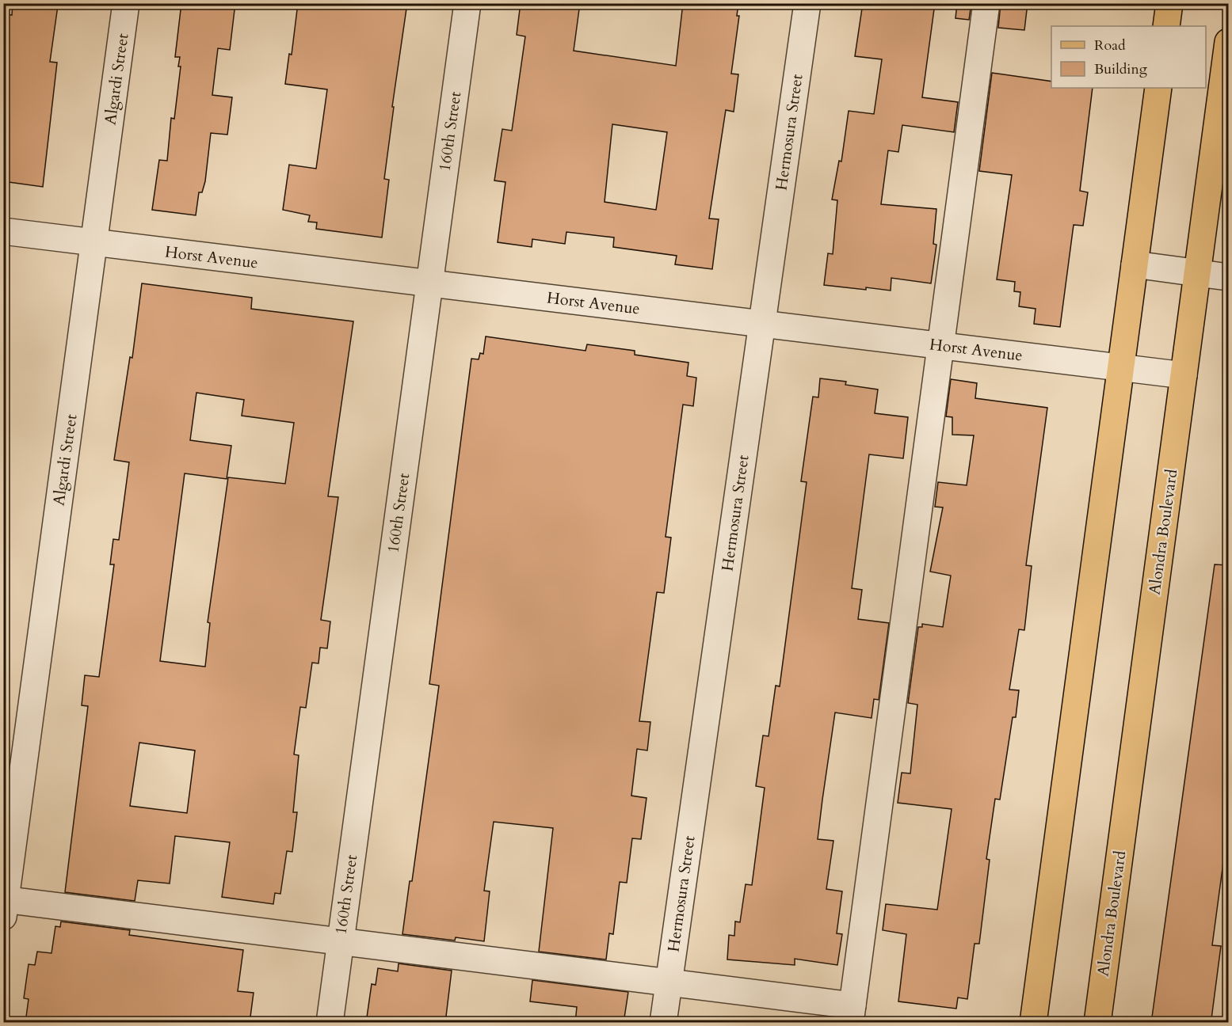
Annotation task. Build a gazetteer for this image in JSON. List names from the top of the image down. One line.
{"streets":{"main road":["Alondra Boulevard"],"street":["Algardi Street","160th Street","Hermosura Street","Horst Avenue"]},"crossings":[["Algardi Street","Horst Avenue"],["160th Street","Horst Avenue"],["Hermosura Street","Horst Avenue"],["Horst Avenue","Alondra Boulevard"]],"legend":["Road","Building"]}
